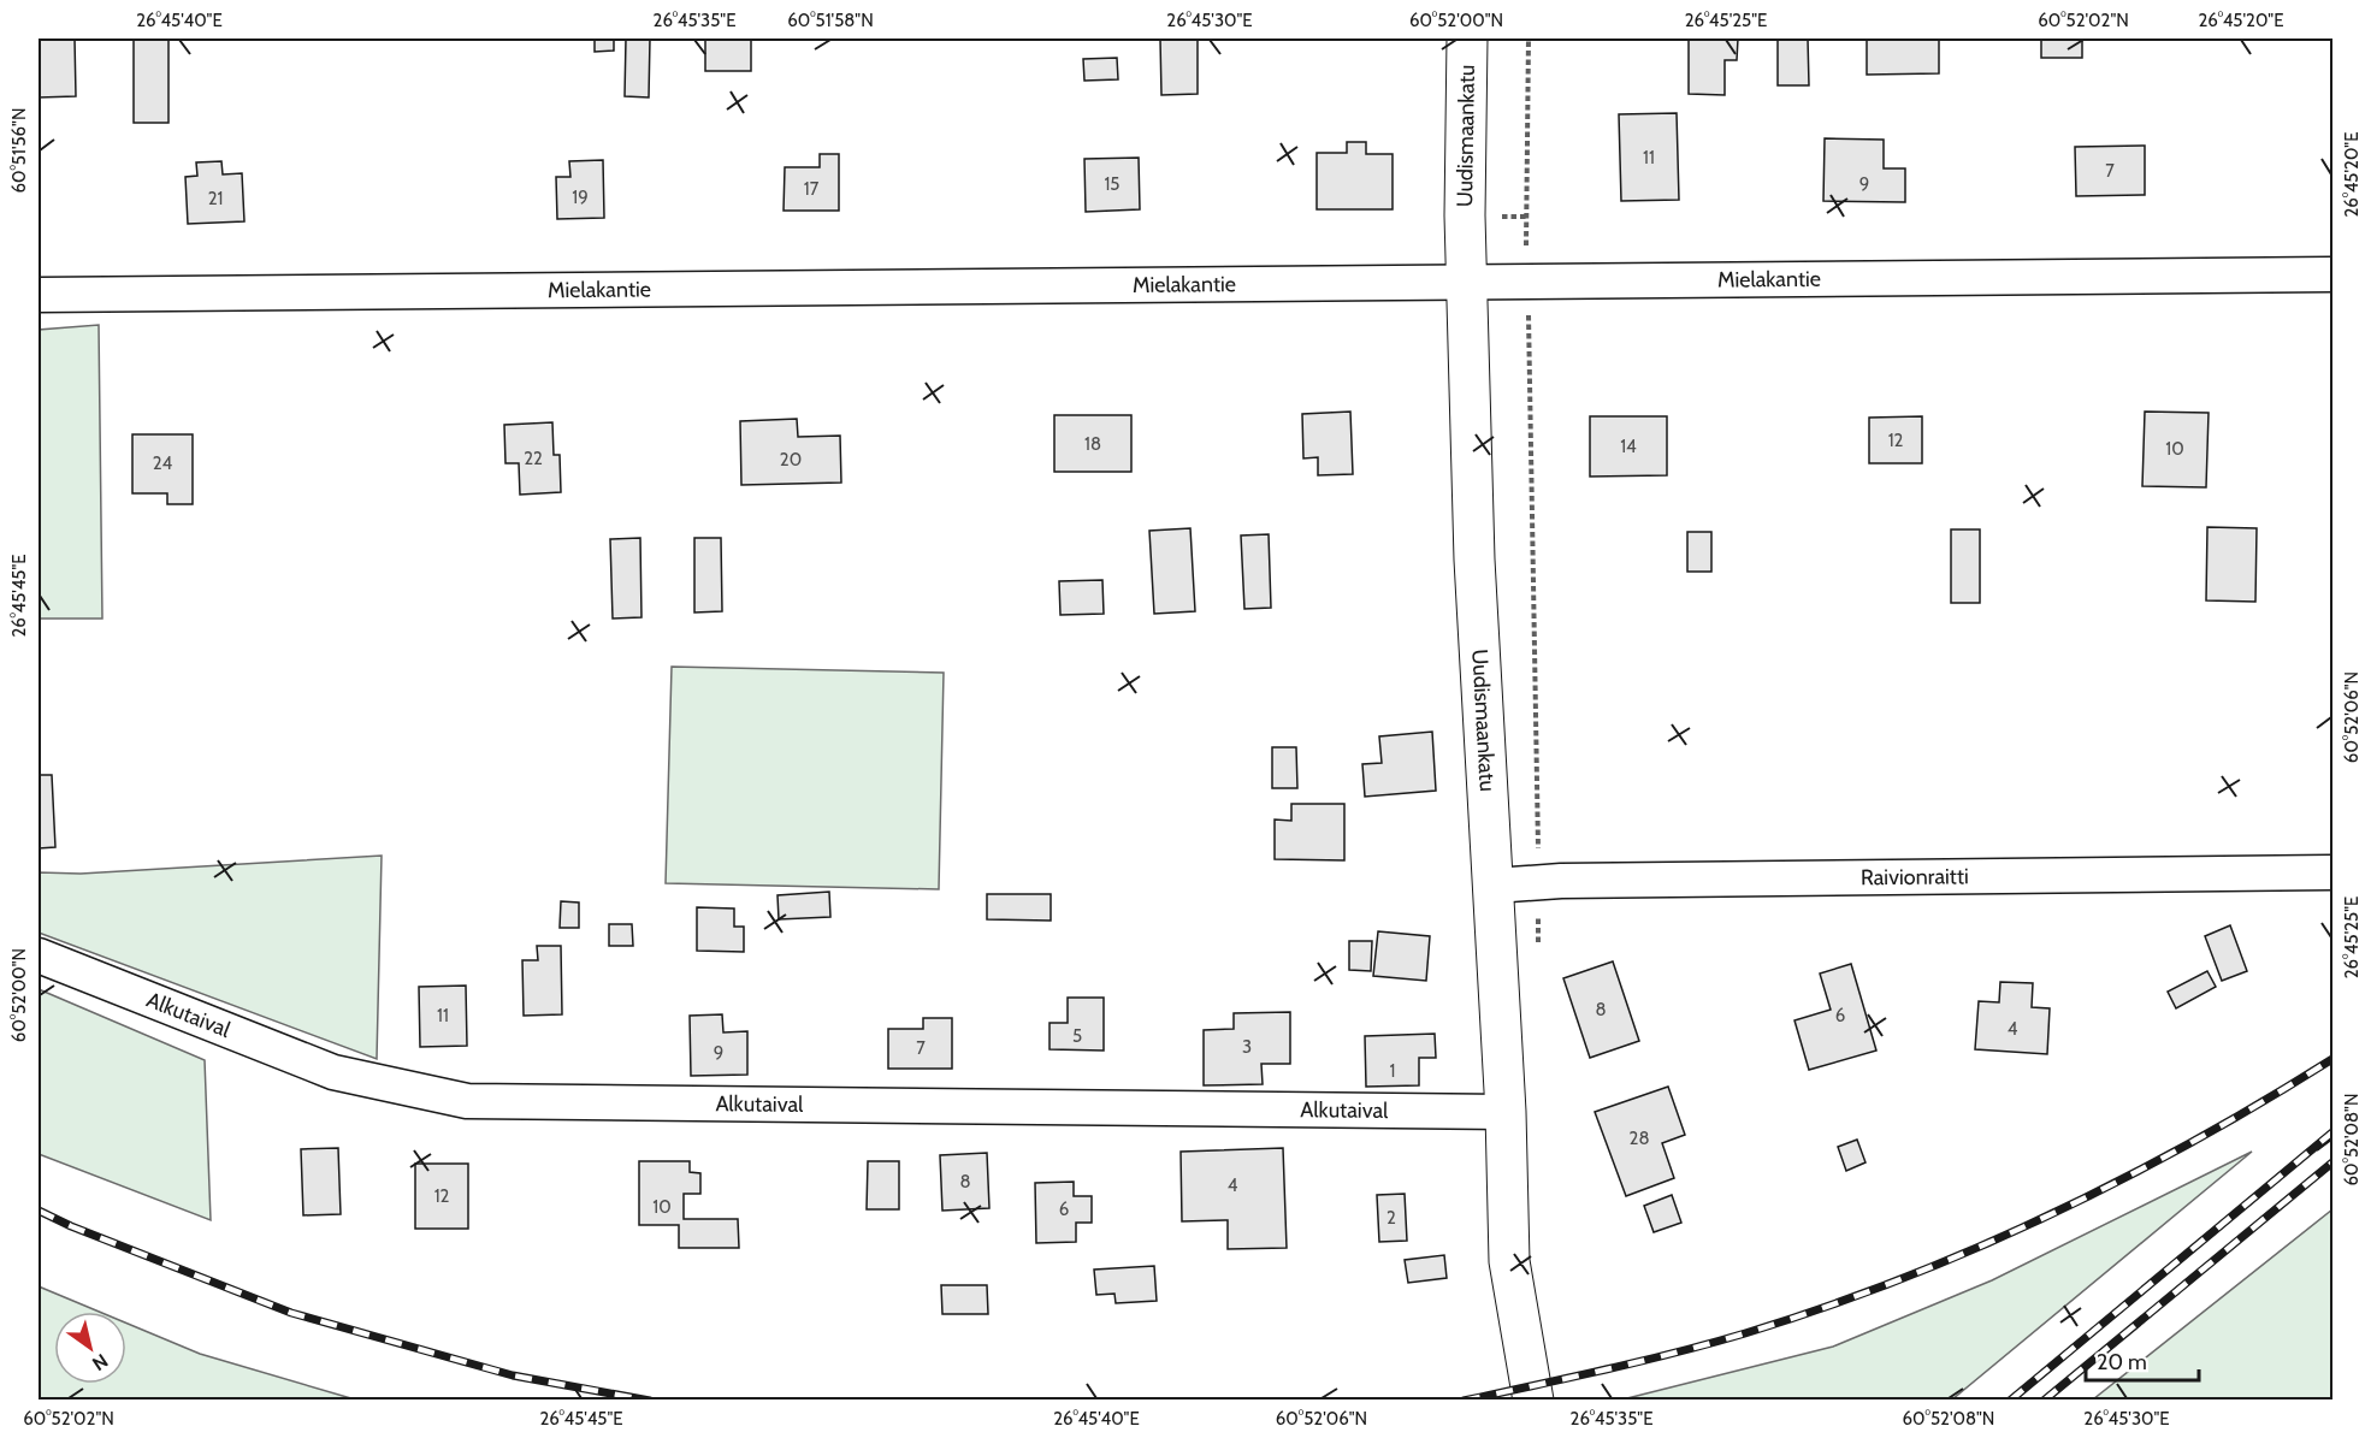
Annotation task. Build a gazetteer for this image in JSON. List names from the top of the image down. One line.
{"streets":{"street":["Uudismaankatu","Mielakantie","Raivionraitti","Alkutaival"]},"crossings":[["Uudismaankatu","Mielakantie"],["Uudismaankatu","Raivionraitti"],["Uudismaankatu","Alkutaival"]],"house_numbers":["11","7","15","9","17","19","21","12","18","14","10","22","20","24","8","11","6","4","5","3","7","9","1","28","8","4","12","10","6","2"],"scale_bar":"20 m","north":"bottom right","coordinates":["26°45'40\"E","26°45'35\"E","60°51'58\"N","26°45'30\"E","60°52'00\"N","26°45'25\"E","60°52'02\"N","26°45'20\"E","60°51'56\"N","26°45'45\"E","60°52'06\"N","60°52'08\"N"]}
